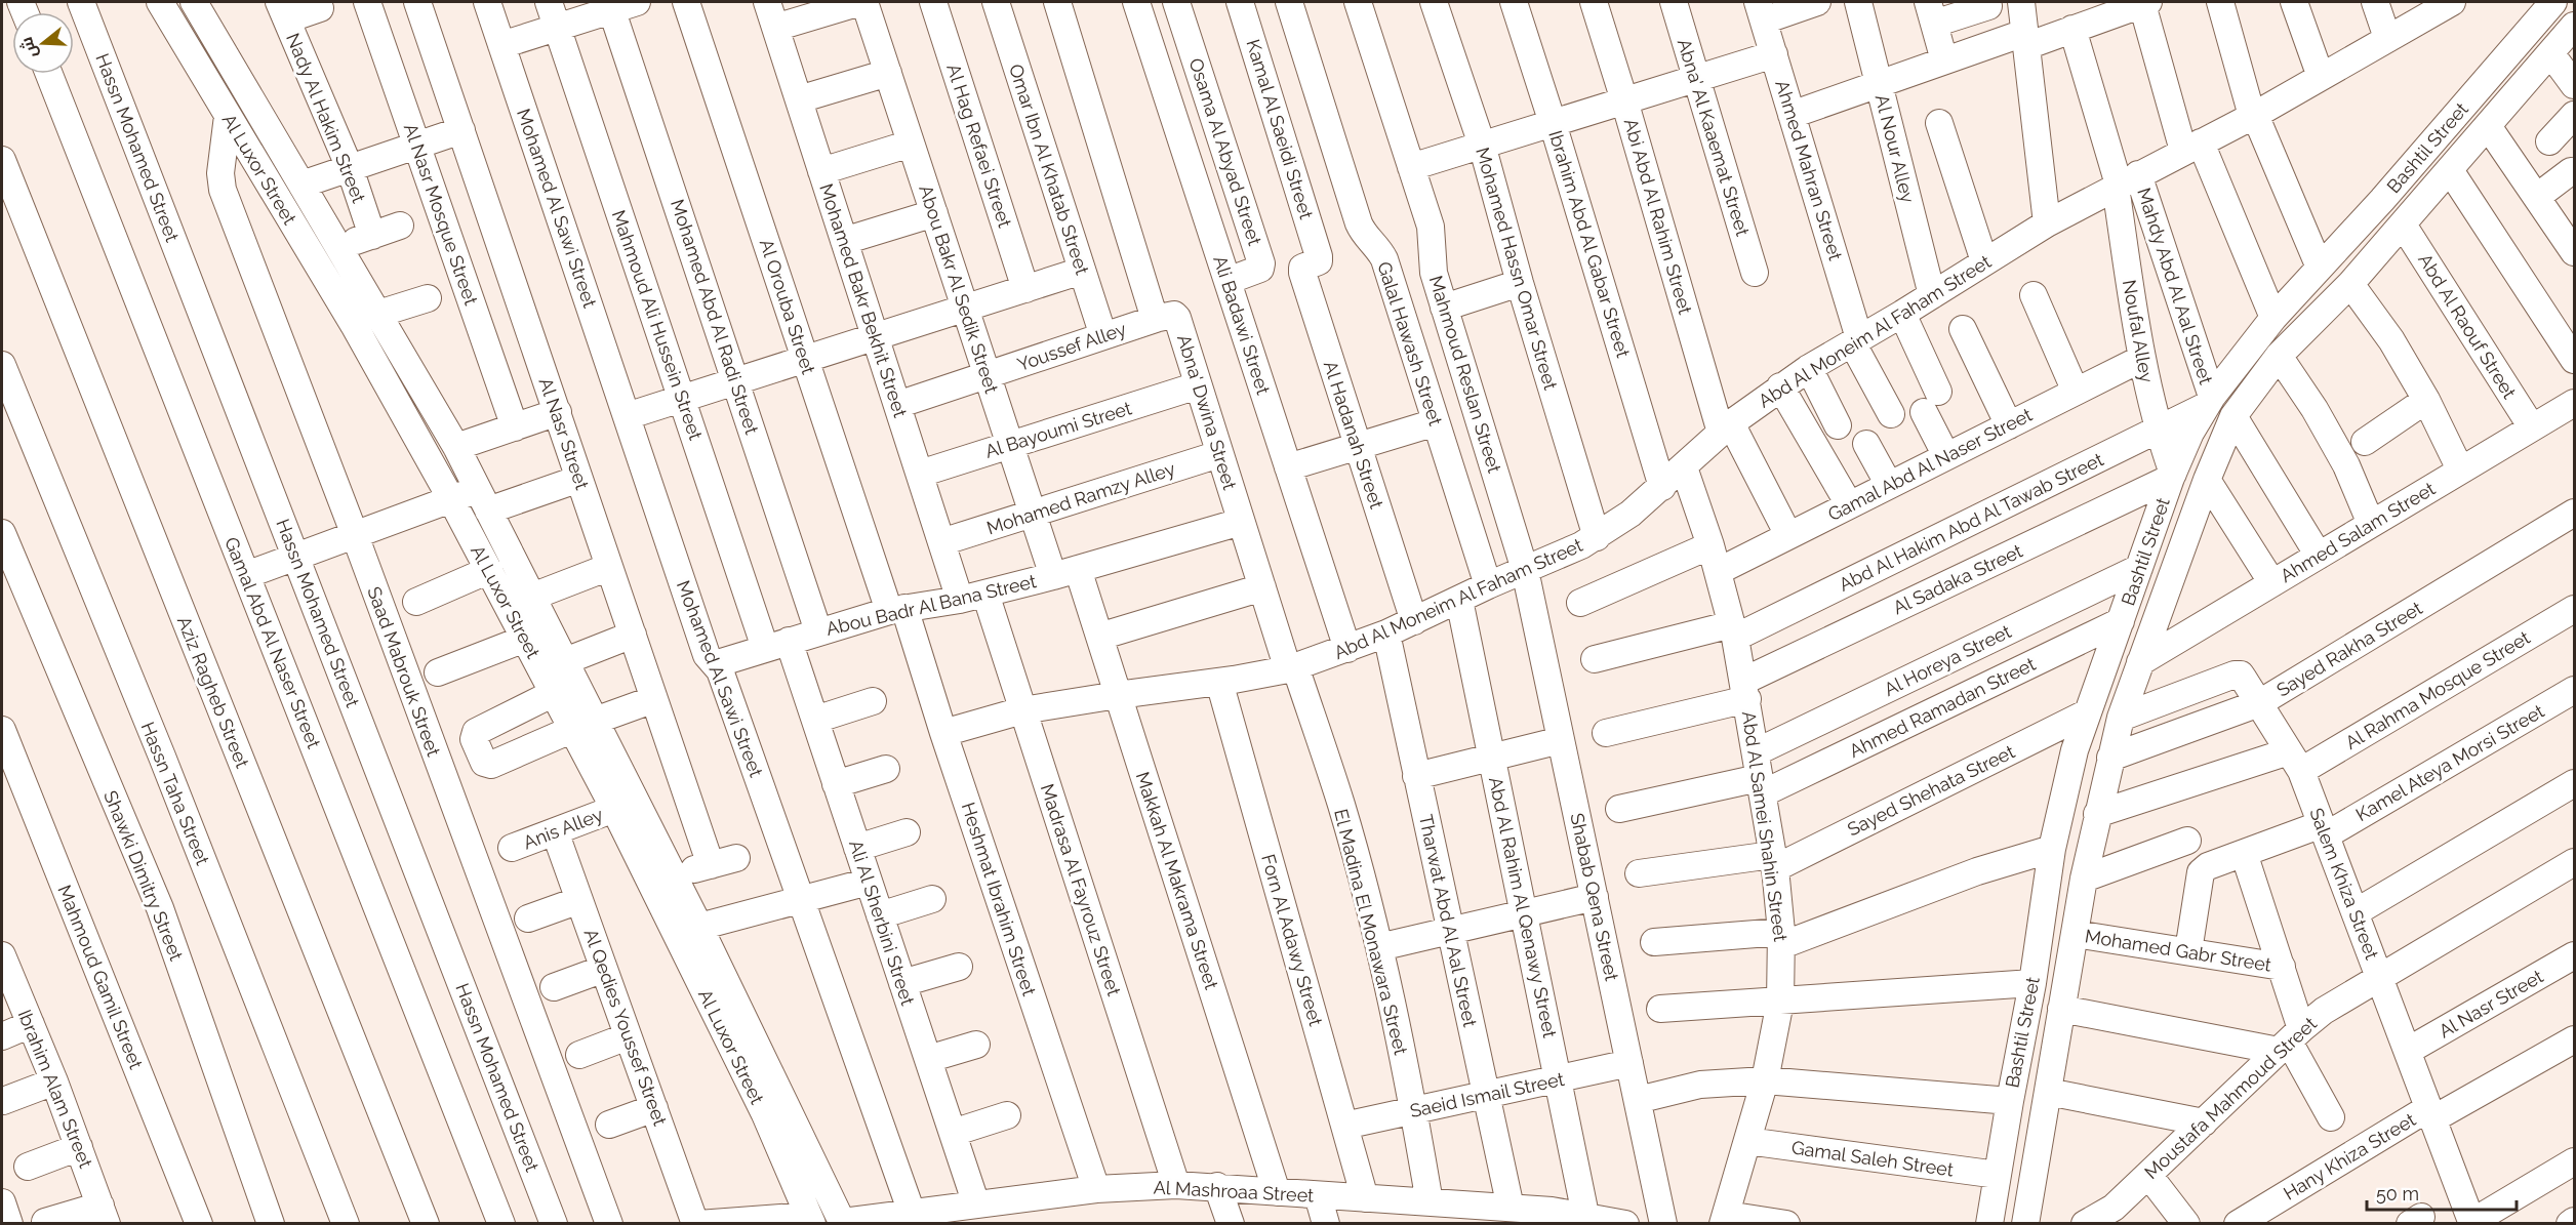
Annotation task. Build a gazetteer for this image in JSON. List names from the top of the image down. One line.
{"streets":{"street":["Nady Al Hakim Street","Kamal Al Saeidi Street","Abna' Al Kaaemat Street","Al Hag Refaei Street","Hassn Mohamed Street","Bashtil Street","Al Nour Alley","Osama Al Abyad Street","Al Luxor Street","Omar Ibn Al Khatab Street","Ahmed Mahran Street","Mohamed Al Sawi Street","Al Nasr Mosque Street","Abi Abd Al Rahim Street","Ibrahim Abd Al Gabar Street","Mohamed Hassn Omar Street","Mahdy Abd Al Aal Street","Abou Bakr Al Sedik Street","Mohamed Bakr Bekhit Street","Al Orouba Street","Mohamed Abd Al Radi Street","Mahmoud Ali Hussein Street","Ali Badawi Street","Abd Al Raouf Street","Abd Al Moneim Al Faham Street","Noufal Alley","Galal Hawash Street","Youssef Alley","Mahmoud Reslan Street","Abna' Dwina Street","Al Bayoumi Street","Al Nasr Street","Al Hadanah Street","Gamal Abd Al Naser Street","Mohamed Ramzy Alley","Abd Al Hakim Abd Al Tawab Street","Ahmed Salam Street","Al Sadaka Street","Abou Badr Al Bana Street","Sayed Rakha Street","Al Horeya Street","Saad Mabrouk Street","Al Rahma Mosque Street","Aziz Ragheb Street","Ahmed Ramadan Street","Kamel Ateya Morsi Street","Sayed Shehata Street","Hassn Taha Street","Abd Al Samei Shahin Street","Anis Alley","Shawki Dimitry Street","Makkah Al Makrama Street","Salem Khiza Street","Madrasa Al Fayrouz Street","Shabab Qena Street","Heshmat Ibrahim Street","Abd Al Rahim Al Qenawy Street","Tharwat Abd Al Aal Street","Ali Al Sherbini Street","El Madina El Monawara Street","Forn Al Adawy Street","Mohamed Gabr Street","Mahmoud Gamil Street","Al Qedies Youssef Street","Ibrahim Alam Street","Saeid Ismail Street","Moustafa Mahmoud Street","Hany Khiza Street","Gamal Saleh Street","Al Mashroaa Street"]},"crossings":[["Kamal Al Saeidi Street","Al Hadanah Street"],["Bashtil Street","Mahdy Abd Al Aal Street"],["Bashtil Street","Abd Al Raouf Street"],["Bashtil Street","Noufal Alley"],["Bashtil Street","Abd Al Hakim Abd Al Tawab Street"],["Bashtil Street","Ahmed Salam Street"],["Bashtil Street","Al Sadaka Street"],["Bashtil Street","Sayed Rakha Street"],["Bashtil Street","Al Horeya Street"],["Bashtil Street","Al Rahma Mosque Street"],["Bashtil Street","Ahmed Ramadan Street"],["Bashtil Street","Sayed Shehata Street"],["Bashtil Street","Salem Khiza Street"],["Bashtil Street","Mohamed Gabr Street"],["Bashtil Street","Gamal Saleh Street"],["Al Nour Alley","Abd Al Moneim Al Faham Street"],["Osama Al Abyad Street","Ali Badawi Street"],["Al Luxor Street","Saad Mabrouk Street"],["Al Luxor Street","Anis Alley"],["Al Luxor Street","Al Mashroaa Street"],["Omar Ibn Al Khatab Street","Youssef Alley"],["Ahmed Mahran Street","Abd Al Moneim Al Faham Street"],["Mohamed Al Sawi Street","Abou Badr Al Bana Street"],["Mohamed Al Sawi Street","Al Mashroaa Street"],["Abi Abd Al Rahim Street","Abd Al Moneim Al Faham Street"],["Abi Abd Al Rahim Street","Gamal Abd Al Naser Street"],["Ibrahim Abd Al Gabar Street","Abd Al Moneim Al Faham Street"],["Mohamed Hassn Omar Street","Abd Al Moneim Al Faham Street"],["Mahdy Abd Al Aal Street","Abd Al Moneim Al Faham Street"],["Mahdy Abd Al Aal Street","Noufal Alley"],["Mahdy Abd Al Aal Street","Abd Al Hakim Abd Al Tawab Street"],["Abou Bakr Al Sedik Street","Youssef Alley"],["Abou Bakr Al Sedik Street","Al Bayoumi Street"],["Abou Bakr Al Sedik Street","Mohamed Ramzy Alley"],["Abou Bakr Al Sedik Street","Abou Badr Al Bana Street"],["Mohamed Bakr Bekhit Street","Youssef Alley"],["Mohamed Bakr Bekhit Street","Al Bayoumi Street"],["Mohamed Bakr Bekhit Street","Mohamed Ramzy Alley"],["Mohamed Bakr Bekhit Street","Abou Badr Al Bana Street"],["Mohamed Bakr Bekhit Street","Madrasa Al Fayrouz Street"],["Al Orouba Street","Abou Badr Al Bana Street"],["Al Orouba Street","Heshmat Ibrahim Street"],["Mohamed Abd Al Radi Street","Abou Badr Al Bana Street"],["Mahmoud Ali Hussein Street","Abou Badr Al Bana Street"],["Mahmoud Ali Hussein Street","Ali Al Sherbini Street"],["Ali Badawi Street","Abd Al Moneim Al Faham Street"],["Abd Al Raouf Street","Ahmed Salam Street"],["Abd Al Moneim Al Faham Street","Noufal Alley"],["Abd Al Moneim Al Faham Street","Galal Hawash Street"],["Abd Al Moneim Al Faham Street","Mahmoud Reslan Street"],["Abd Al Moneim Al Faham Street","Abna' Dwina Street"],["Abd Al Moneim Al Faham Street","Al Hadanah Street"],["Abd Al Moneim Al Faham Street","Abd Al Samei Shahin Street"],["Abd Al Moneim Al Faham Street","Makkah Al Makrama Street"],["Abd Al Moneim Al Faham Street","Madrasa Al Fayrouz Street"],["Abd Al Moneim Al Faham Street","Shabab Qena Street"],["Abd Al Moneim Al Faham Street","Heshmat Ibrahim Street"],["Abd Al Moneim Al Faham Street","Abd Al Rahim Al Qenawy Street"],["Abd Al Moneim Al Faham Street","Tharwat Abd Al Aal Street"],["Abd Al Moneim Al Faham Street","El Madina El Monawara Street"],["Abd Al Moneim Al Faham Street","Forn Al Adawy Street"],["Noufal Alley","Gamal Abd Al Naser Street"],["Noufal Alley","Abd Al Hakim Abd Al Tawab Street"],["Noufal Alley","Al Sadaka Street"],["Youssef Alley","Abna' Dwina Street"],["Mahmoud Reslan Street","Shabab Qena Street"],["Abna' Dwina Street","Al Bayoumi Street"],["Abna' Dwina Street","Mohamed Ramzy Alley"],["Abna' Dwina Street","Abou Badr Al Bana Street"],["Abna' Dwina Street","El Madina El Monawara Street"],["Al Nasr Street","Salem Khiza Street"],["Gamal Abd Al Naser Street","Abd Al Samei Shahin Street"],["Abd Al Hakim Abd Al Tawab Street","Abd Al Samei Shahin Street"],["Al Sadaka Street","Abd Al Samei Shahin Street"],["Abou Badr Al Bana Street","Makkah Al Makrama Street"],["Abou Badr Al Bana Street","Madrasa Al Fayrouz Street"],["Abou Badr Al Bana Street","Heshmat Ibrahim Street"],["Abou Badr Al Bana Street","Ali Al Sherbini Street"],["Sayed Rakha Street","Salem Khiza Street"],["Al Horeya Street","Abd Al Samei Shahin Street"],["Al Rahma Mosque Street","Salem Khiza Street"],["Ahmed Ramadan Street","Abd Al Samei Shahin Street"],["Kamel Ateya Morsi Street","Salem Khiza Street"],["Kamel Ateya Morsi Street","Mohamed Gabr Street"],["Sayed Shehata Street","Abd Al Samei Shahin Street"],["Abd Al Samei Shahin Street","Gamal Saleh Street"],["Anis Alley","Al Qedies Youssef Street"],["Makkah Al Makrama Street","Al Mashroaa Street"],["Salem Khiza Street","Moustafa Mahmoud Street"],["Salem Khiza Street","Hany Khiza Street"],["Madrasa Al Fayrouz Street","Al Mashroaa Street"],["Shabab Qena Street","Saeid Ismail Street"],["Heshmat Ibrahim Street","Al Mashroaa Street"],["Abd Al Rahim Al Qenawy Street","Saeid Ismail Street"],["Abd Al Rahim Al Qenawy Street","Al Mashroaa Street"],["Tharwat Abd Al Aal Street","Saeid Ismail Street"],["Tharwat Abd Al Aal Street","Al Mashroaa Street"],["Ali Al Sherbini Street","Al Mashroaa Street"],["El Madina El Monawara Street","Saeid Ismail Street"],["El Madina El Monawara Street","Al Mashroaa Street"],["Forn Al Adawy Street","Saeid Ismail Street"],["Forn Al Adawy Street","Al Mashroaa Street"],["Mohamed Gabr Street","Moustafa Mahmoud Street"]],"scale_bar":"50 m","north":"left"}
